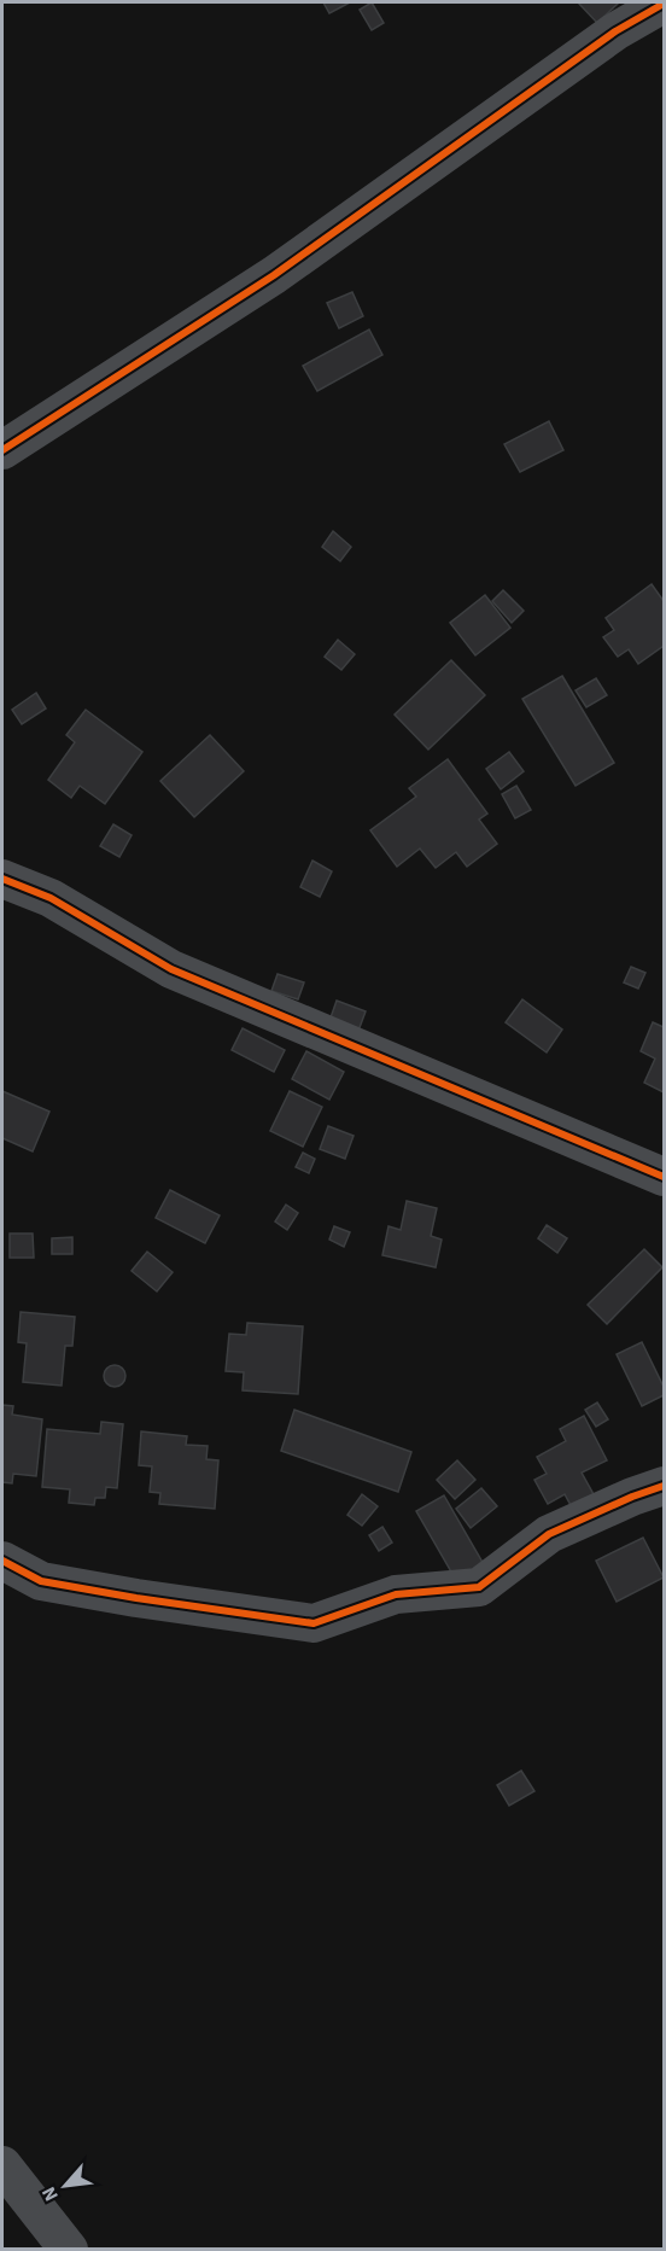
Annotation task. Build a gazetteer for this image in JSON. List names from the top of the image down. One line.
{"north":"bottom left"}
